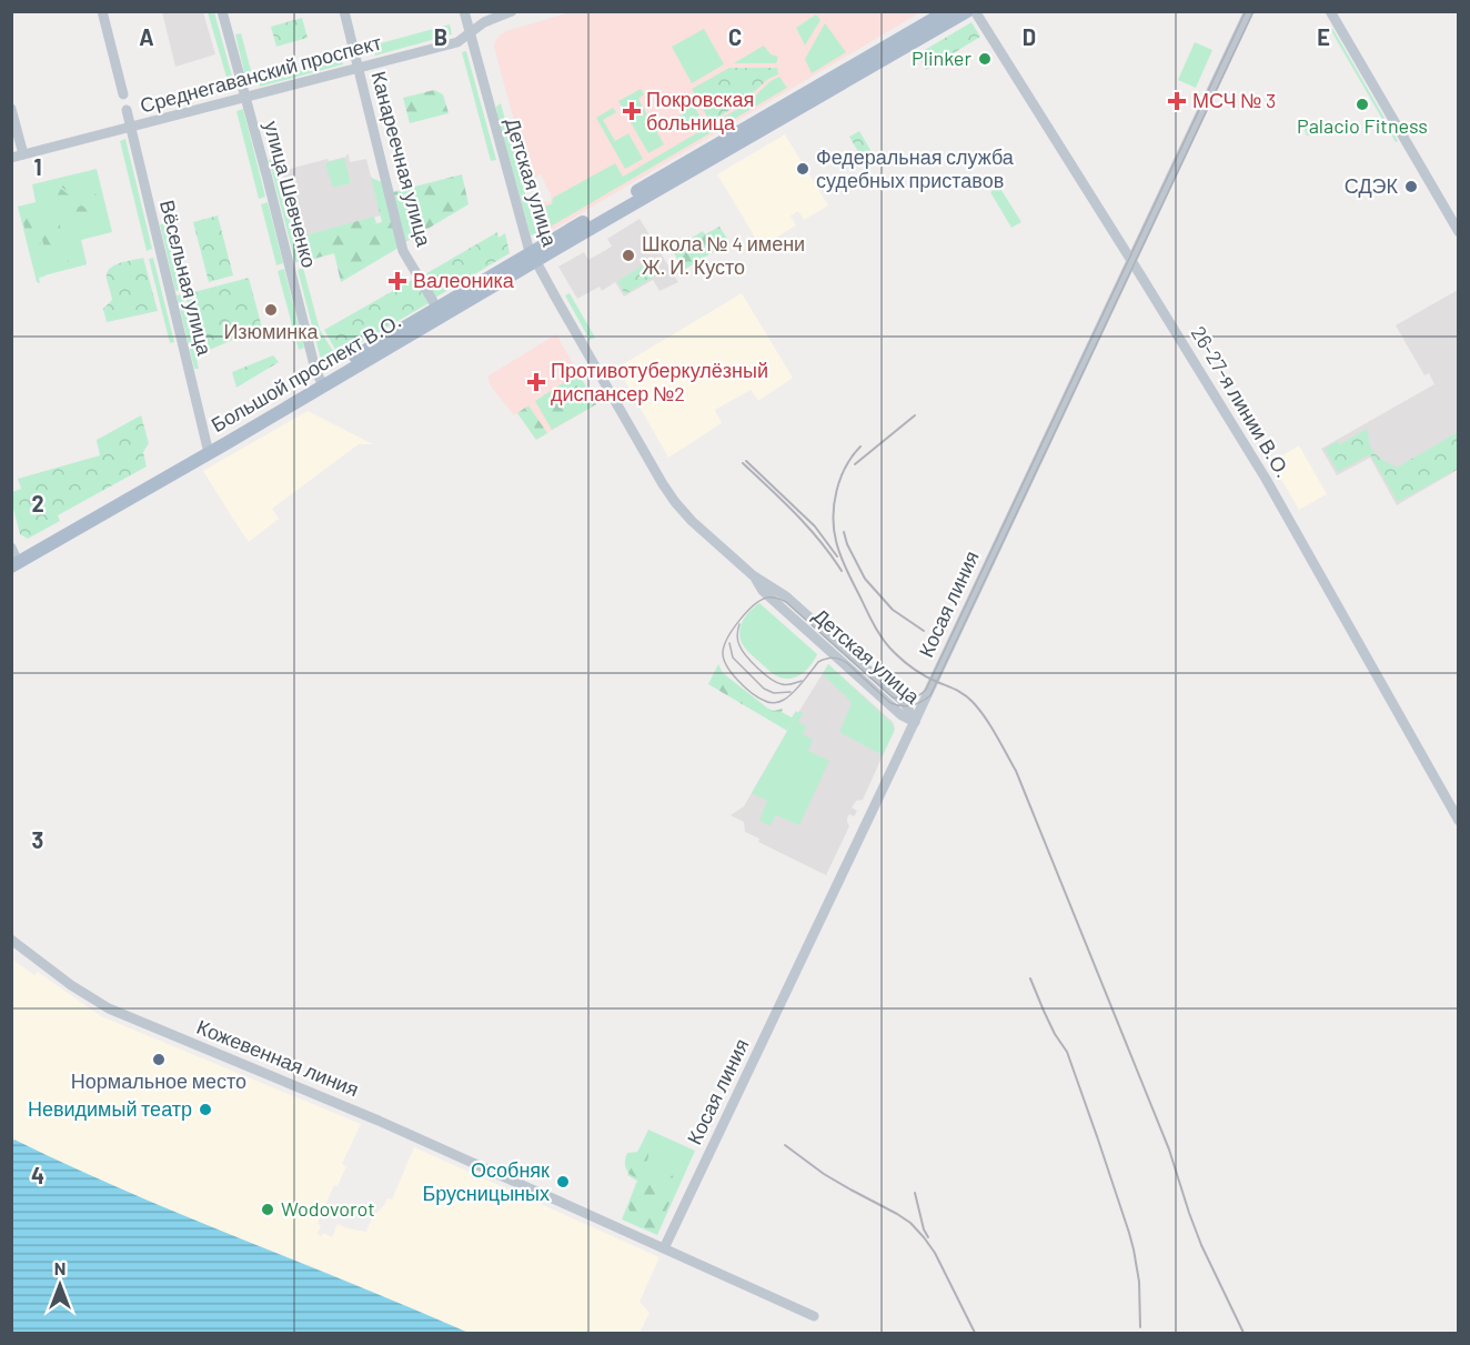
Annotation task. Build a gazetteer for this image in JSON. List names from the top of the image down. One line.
{"streets":{"main road":["Большой проспект В.О."],"street":["Среднегаванский проспект","Канареечная улица","Детская улица","улица Шевченко","Вёсельная улица","26-27-я линии В.О.","Косая линия","Кожевенная линия"]},"crossings":[["Среднегаванский проспект","Канареечная улица"],["Среднегаванский проспект","Детская улица"],["Среднегаванский проспект","улица Шевченко"],["Среднегаванский проспект","Вёсельная улица"],["Канареечная улица","Большой проспект В.О."],["Детская улица","Большой проспект В.О."],["Детская улица","Косая линия"],["улица Шевченко","Большой проспект В.О."],["Вёсельная улица","Большой проспект В.О."],["26-27-я линии В.О.","Косая линия"],["Косая линия","Кожевенная линия"]],"places":{"other":["Plinker","Palacio Fitness","Федеральная служба судебных приставов","СДЭК","Школа № 4 имени Ж. И. Кусто","Изюминка","Нормальное место","Невидимый театр","Особняк Брусницыных","Wodovorot"],"health":["МСЧ № 3","Покровская больница","Валеоника","Противотуберкулёзный диспансер №2"]},"north":"top","grid":{"columns":["A","B","C","D","E"],"rows":["1","2","3","4"]}}
